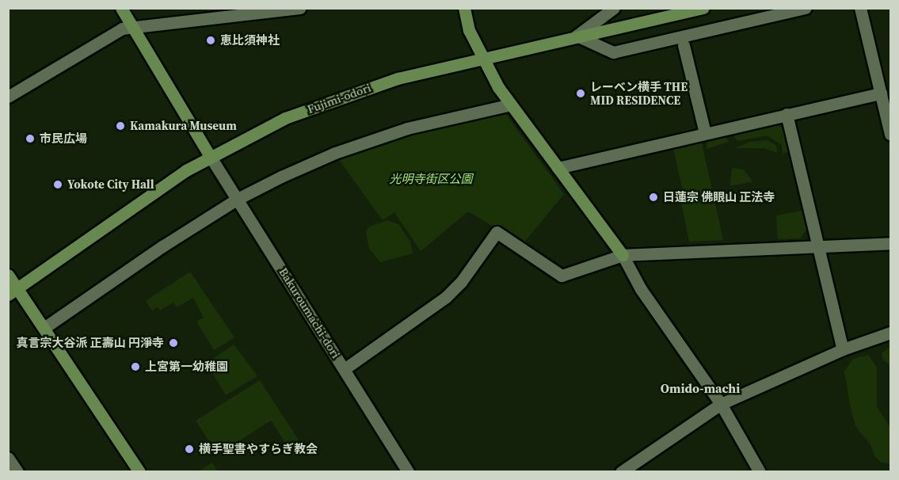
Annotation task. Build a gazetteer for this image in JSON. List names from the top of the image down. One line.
{"streets":{"street":["Fujimi-odori","Bakuroumachi-dori"]},"crossings":[["Fujimi-odori","Bakuroumachi-dori"]],"districts":["Omido-machi"],"parks":["光明寺街区公園"],"places":["恵比須神社","レーベン横手 THE MID RESIDENCE","Kamakura Museum","市民広場","Yokote City Hall","日蓮宗 佛眼山 正法寺","真言宗大谷派 正壽山 円淨寺","上宮第一幼稚園","横手聖書やすらぎ教会"]}
